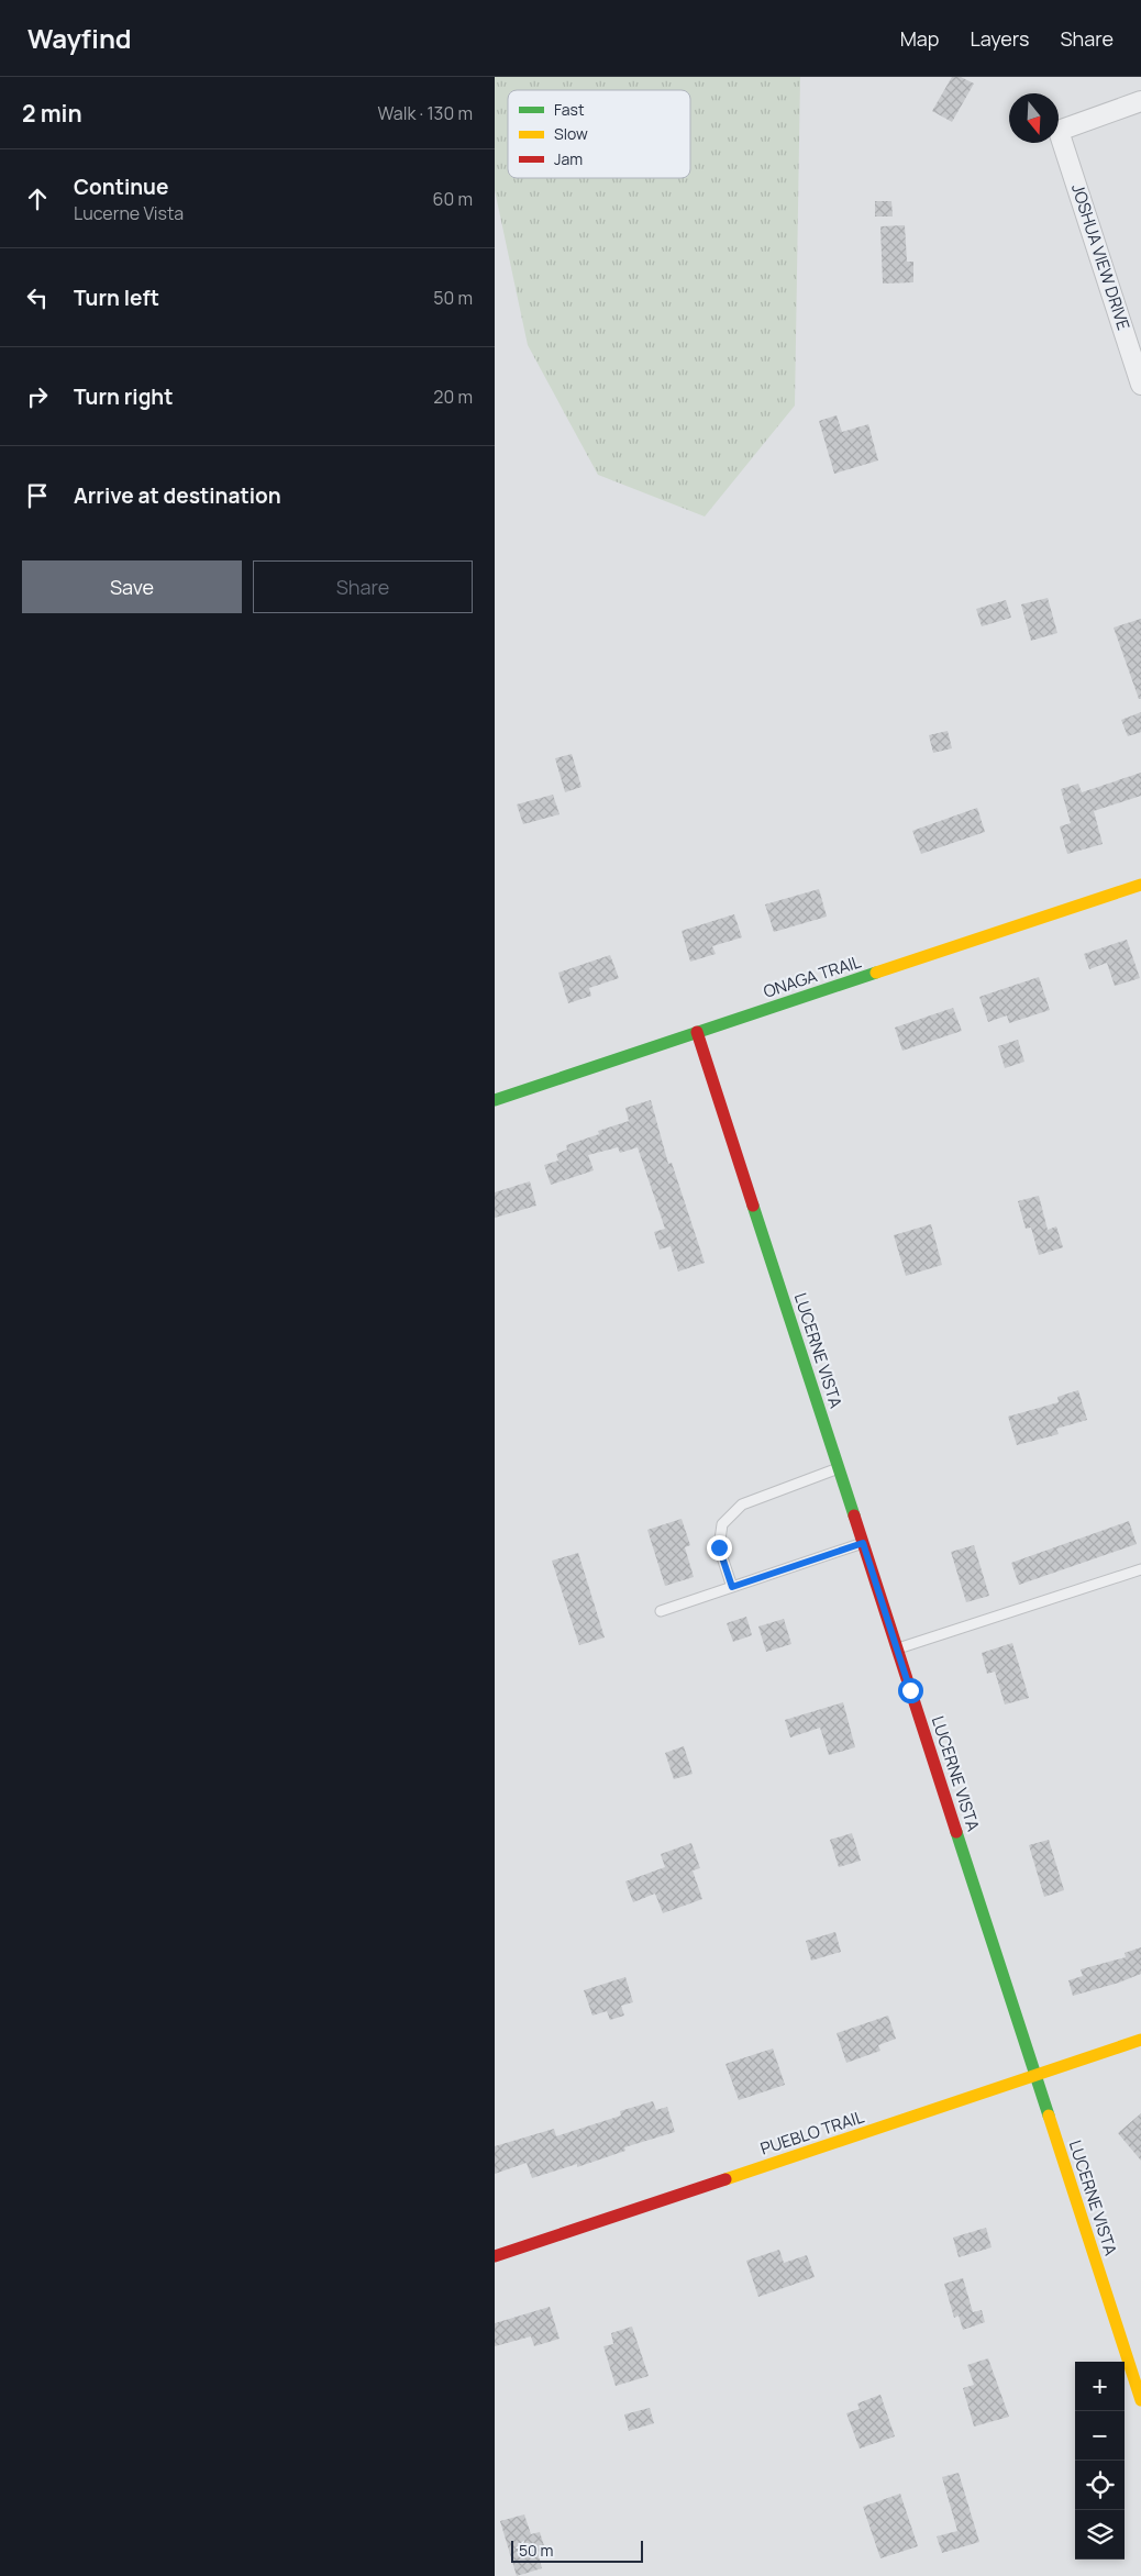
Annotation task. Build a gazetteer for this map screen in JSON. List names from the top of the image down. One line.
{"streets":{"street":["JOSHUA VIEW DRIVE","ONAGA TRAIL","LUCERNE VISTA","PUEBLO TRAIL"]},"crossings":[["ONAGA TRAIL","LUCERNE VISTA"],["LUCERNE VISTA","PUEBLO TRAIL"]],"legend":["Fast","Slow","Jam"],"scale_bar":"50 m","north":"bottom","page":{"header":"Wayfind","nav":["Map","Layers","Share"],"heading":["2 min","Walk · 130 m"],"list":[["Continue","Lucerne Vista","60 m"],["Turn left","50 m"],["Turn right","20 m"],"Arrive at destination"],"buttons":["Save","Share"],"map_buttons":["+","−"],"scale":"50 m"}}
